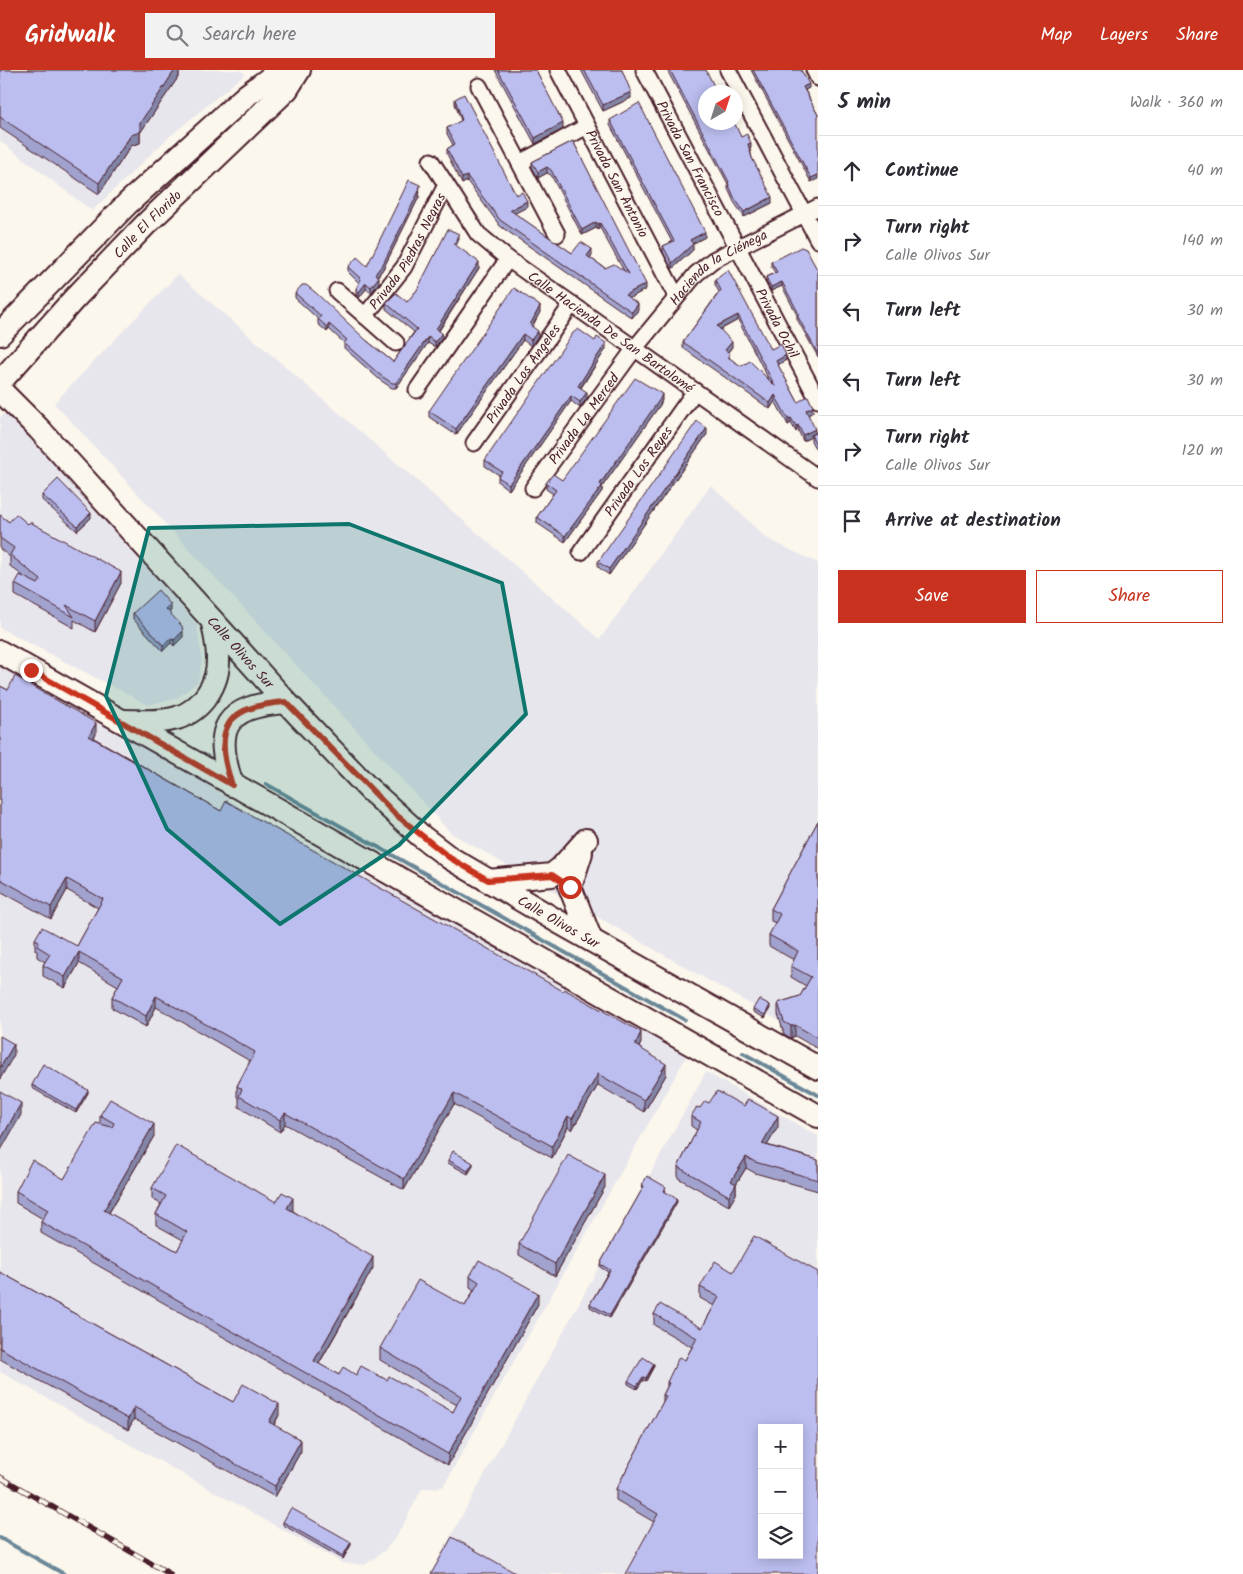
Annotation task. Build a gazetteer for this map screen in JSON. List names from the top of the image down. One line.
{"streets":{"main road":["Calle El Florido","Calle Olivos Sur"],"street":["Privada San Francisco","Privada San Antonio","Privada Piedras Negras","Hacienda la Ciénega","Privada Ochil","Calle Hacienda De San Bartolomé","Privada Los Ángeles","Privada La Merced","Privada Los Reyes"]},"crossings":[["Privada San Francisco","Hacienda la Ciénega"],["Privada San Francisco","Privada Ochil"],["Privada San Antonio","Hacienda la Ciénega"],["Privada Piedras Negras","Calle Hacienda De San Bartolomé"],["Hacienda la Ciénega","Privada Ochil"],["Hacienda la Ciénega","Calle Hacienda De San Bartolomé"],["Hacienda la Ciénega","Privada La Merced"],["Calle Hacienda De San Bartolomé","Privada Los Ángeles"],["Calle Hacienda De San Bartolomé","Privada La Merced"],["Calle Hacienda De San Bartolomé","Privada Los Reyes"]],"north":"top right","page":{"header":"Gridwalk","search":"Search here","nav":["Map","Layers","Share"],"heading":["5 min","Walk · 360 m"],"list":[["Continue","40 m"],["Turn right","Calle Olivos Sur","140 m"],["Turn left","30 m"],["Turn left","30 m"],["Turn right","Calle Olivos Sur","120 m"],"Arrive at destination"],"buttons":["Save","Share"],"map_buttons":["+","−"]}}
